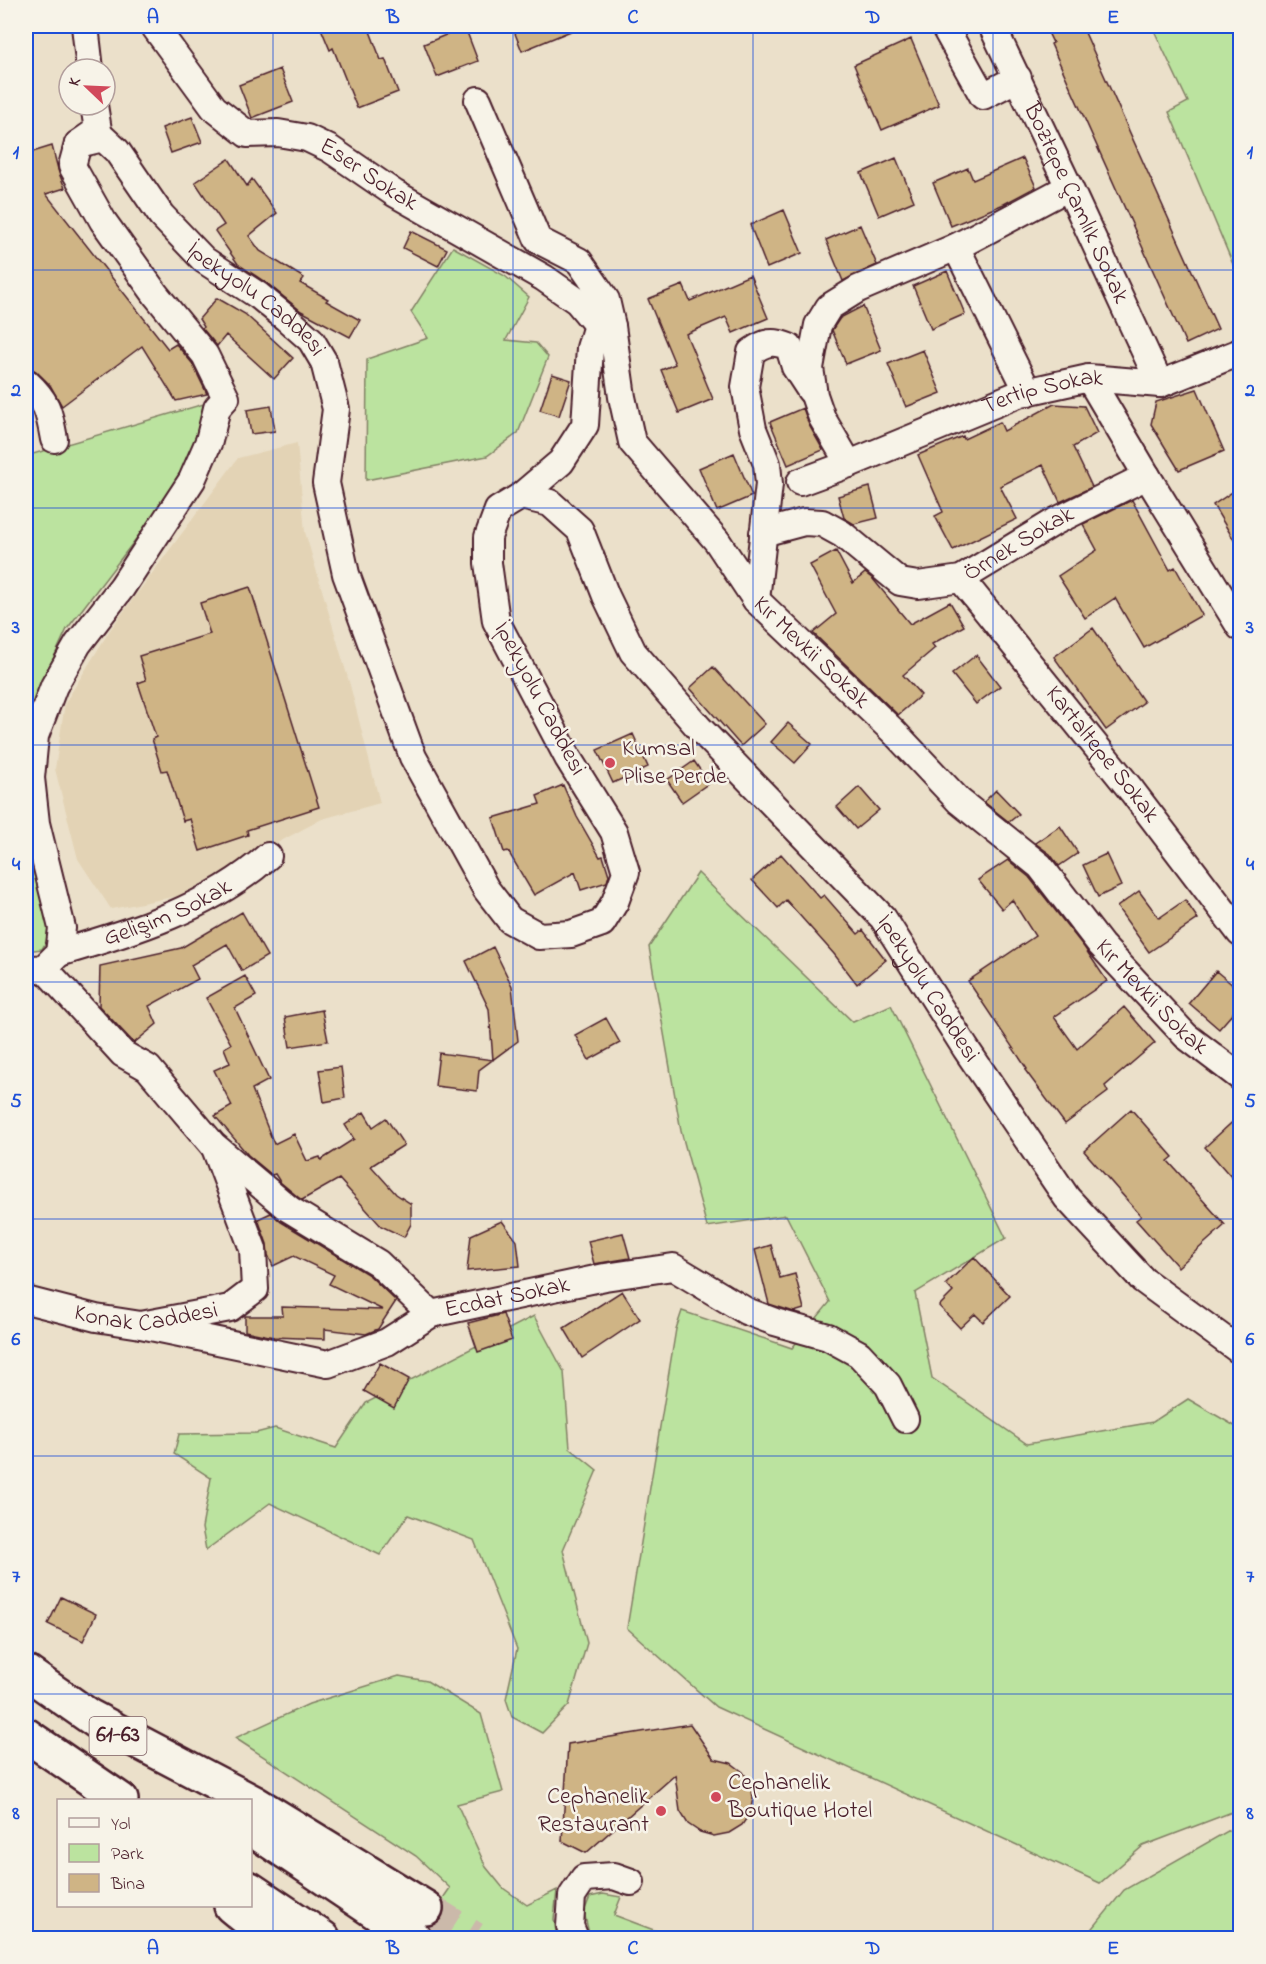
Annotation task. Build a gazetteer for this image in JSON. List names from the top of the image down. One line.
{"streets":{"main road":["61-63"],"street":["Eser Sokak","Boztepe Çamlık Sokak","İpekyolu Caddesi","Tertip Sokak","Örnek Sokak","Kır Mevkii Sokak","Kartaltepe Sokak","Gelişim Sokak","Ecdat Sokak","Konak Caddesi"]},"crossings":[["Eser Sokak","Kır Mevkii Sokak"],["Boztepe Çamlık Sokak","Tertip Sokak"],["Örnek Sokak","Kartaltepe Sokak"],["Gelişim Sokak","Ecdat Sokak"],["Ecdat Sokak","Konak Caddesi"]],"places":["Kumsal Plise Perde","Cephanelik Boutique Hotel","Cephanelik Restaurant"],"legend":["Yol","Park","Bina"],"north":"top left","grid":{"columns":["A","B","C","D","E"],"rows":["1","2","3","4","5","6","7","8"]}}
